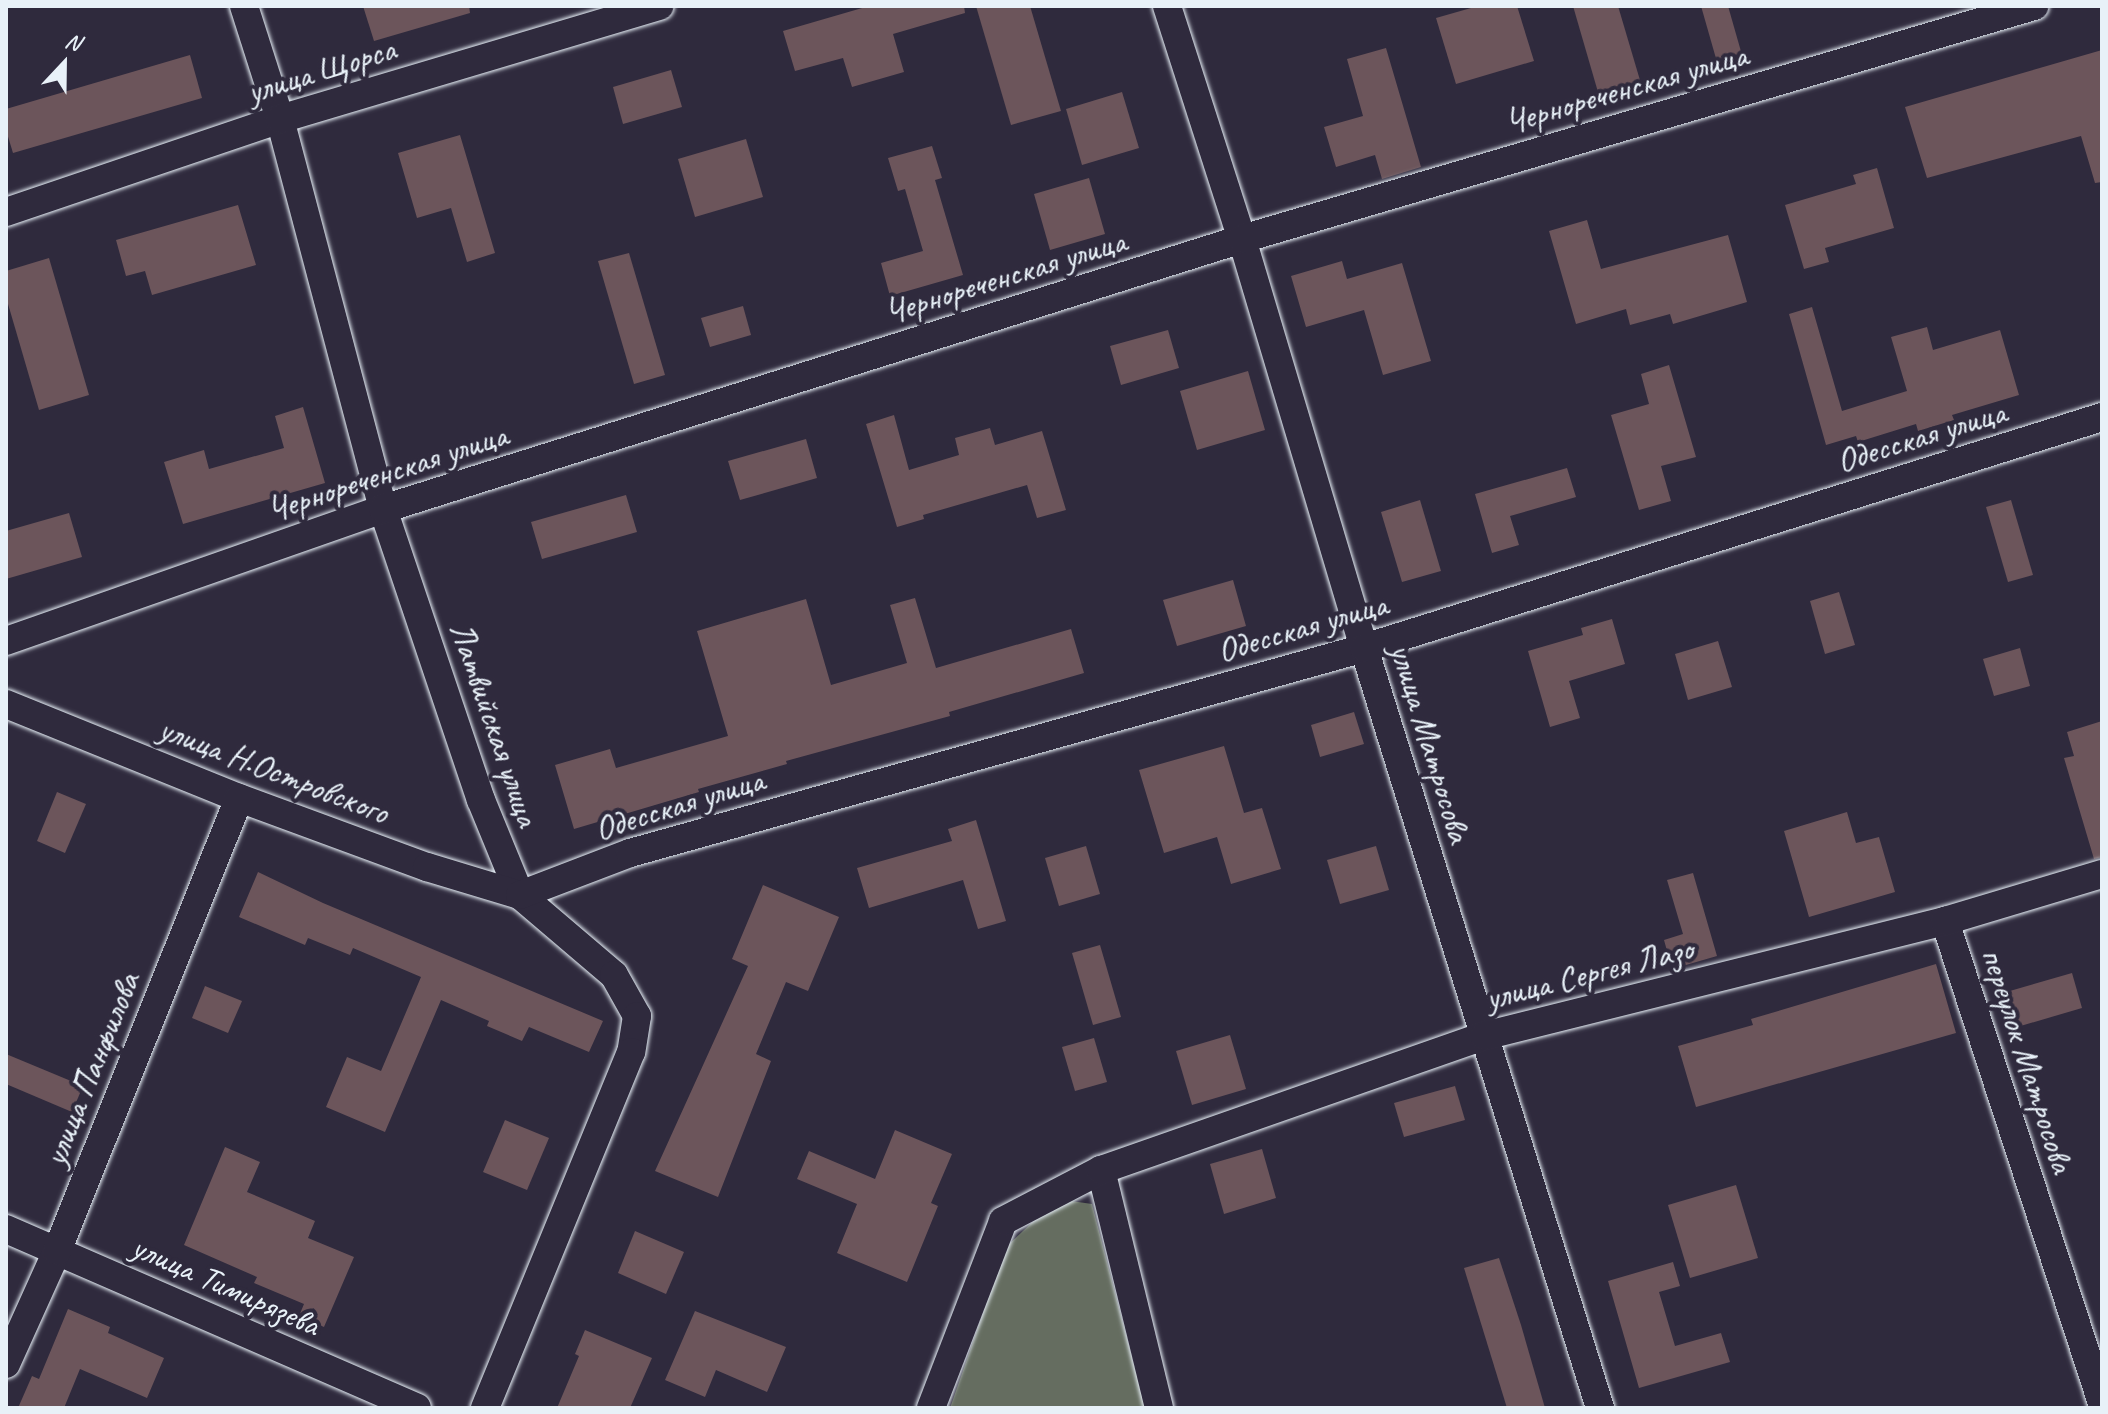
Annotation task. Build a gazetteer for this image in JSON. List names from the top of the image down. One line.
{"streets":{"street":["улица Щорса","Чернореченская улица","Одесская улица","Латвийская улица","улица Матросова","улица Н.Островского","улица Сергея Лазо","переулок Матросова","улица Панфилова","улица Тимирязева"]},"crossings":[["улица Щорса","Латвийская улица"],["Чернореченская улица","Латвийская улица"],["Чернореченская улица","улица Матросова"],["Одесская улица","Латвийская улица"],["Одесская улица","улица Матросова"],["Одесская улица","улица Н.Островского"],["Латвийская улица","улица Н.Островского"],["улица Матросова","улица Сергея Лазо"],["улица Н.Островского","улица Панфилова"],["улица Сергея Лазо","переулок Матросова"],["улица Панфилова","улица Тимирязева"]],"north":"top"}
